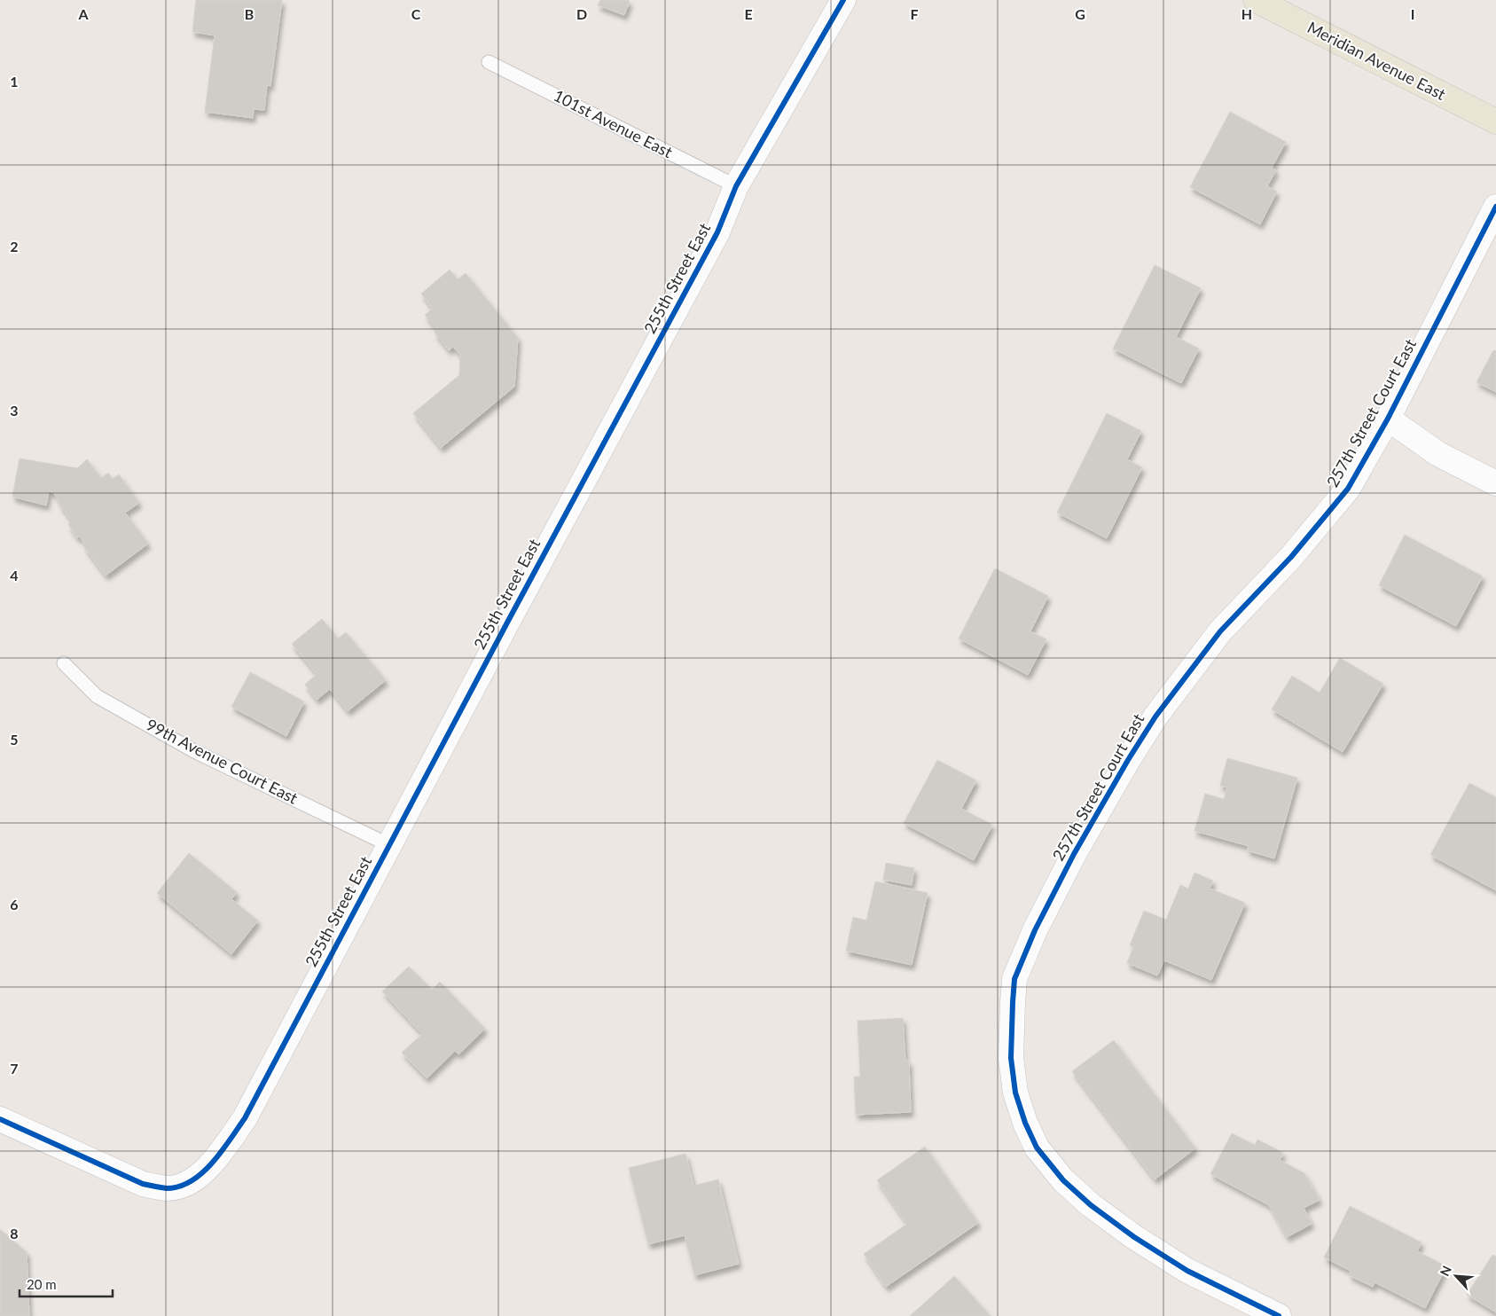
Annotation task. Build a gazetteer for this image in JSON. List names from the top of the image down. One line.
{"streets":{"main road":["Meridian Avenue East"],"street":["255th Street East","257th Street Court East"],"lane":["101st Avenue East","99th Avenue Court East"]},"crossings":[["101st Avenue East","255th Street East"],["255th Street East","99th Avenue Court East"]],"scale_bar":"20 m","north":"top left","grid":{"columns":["A","B","C","D","E","F","G","H","I"],"rows":["1","2","3","4","5","6","7","8"]}}
